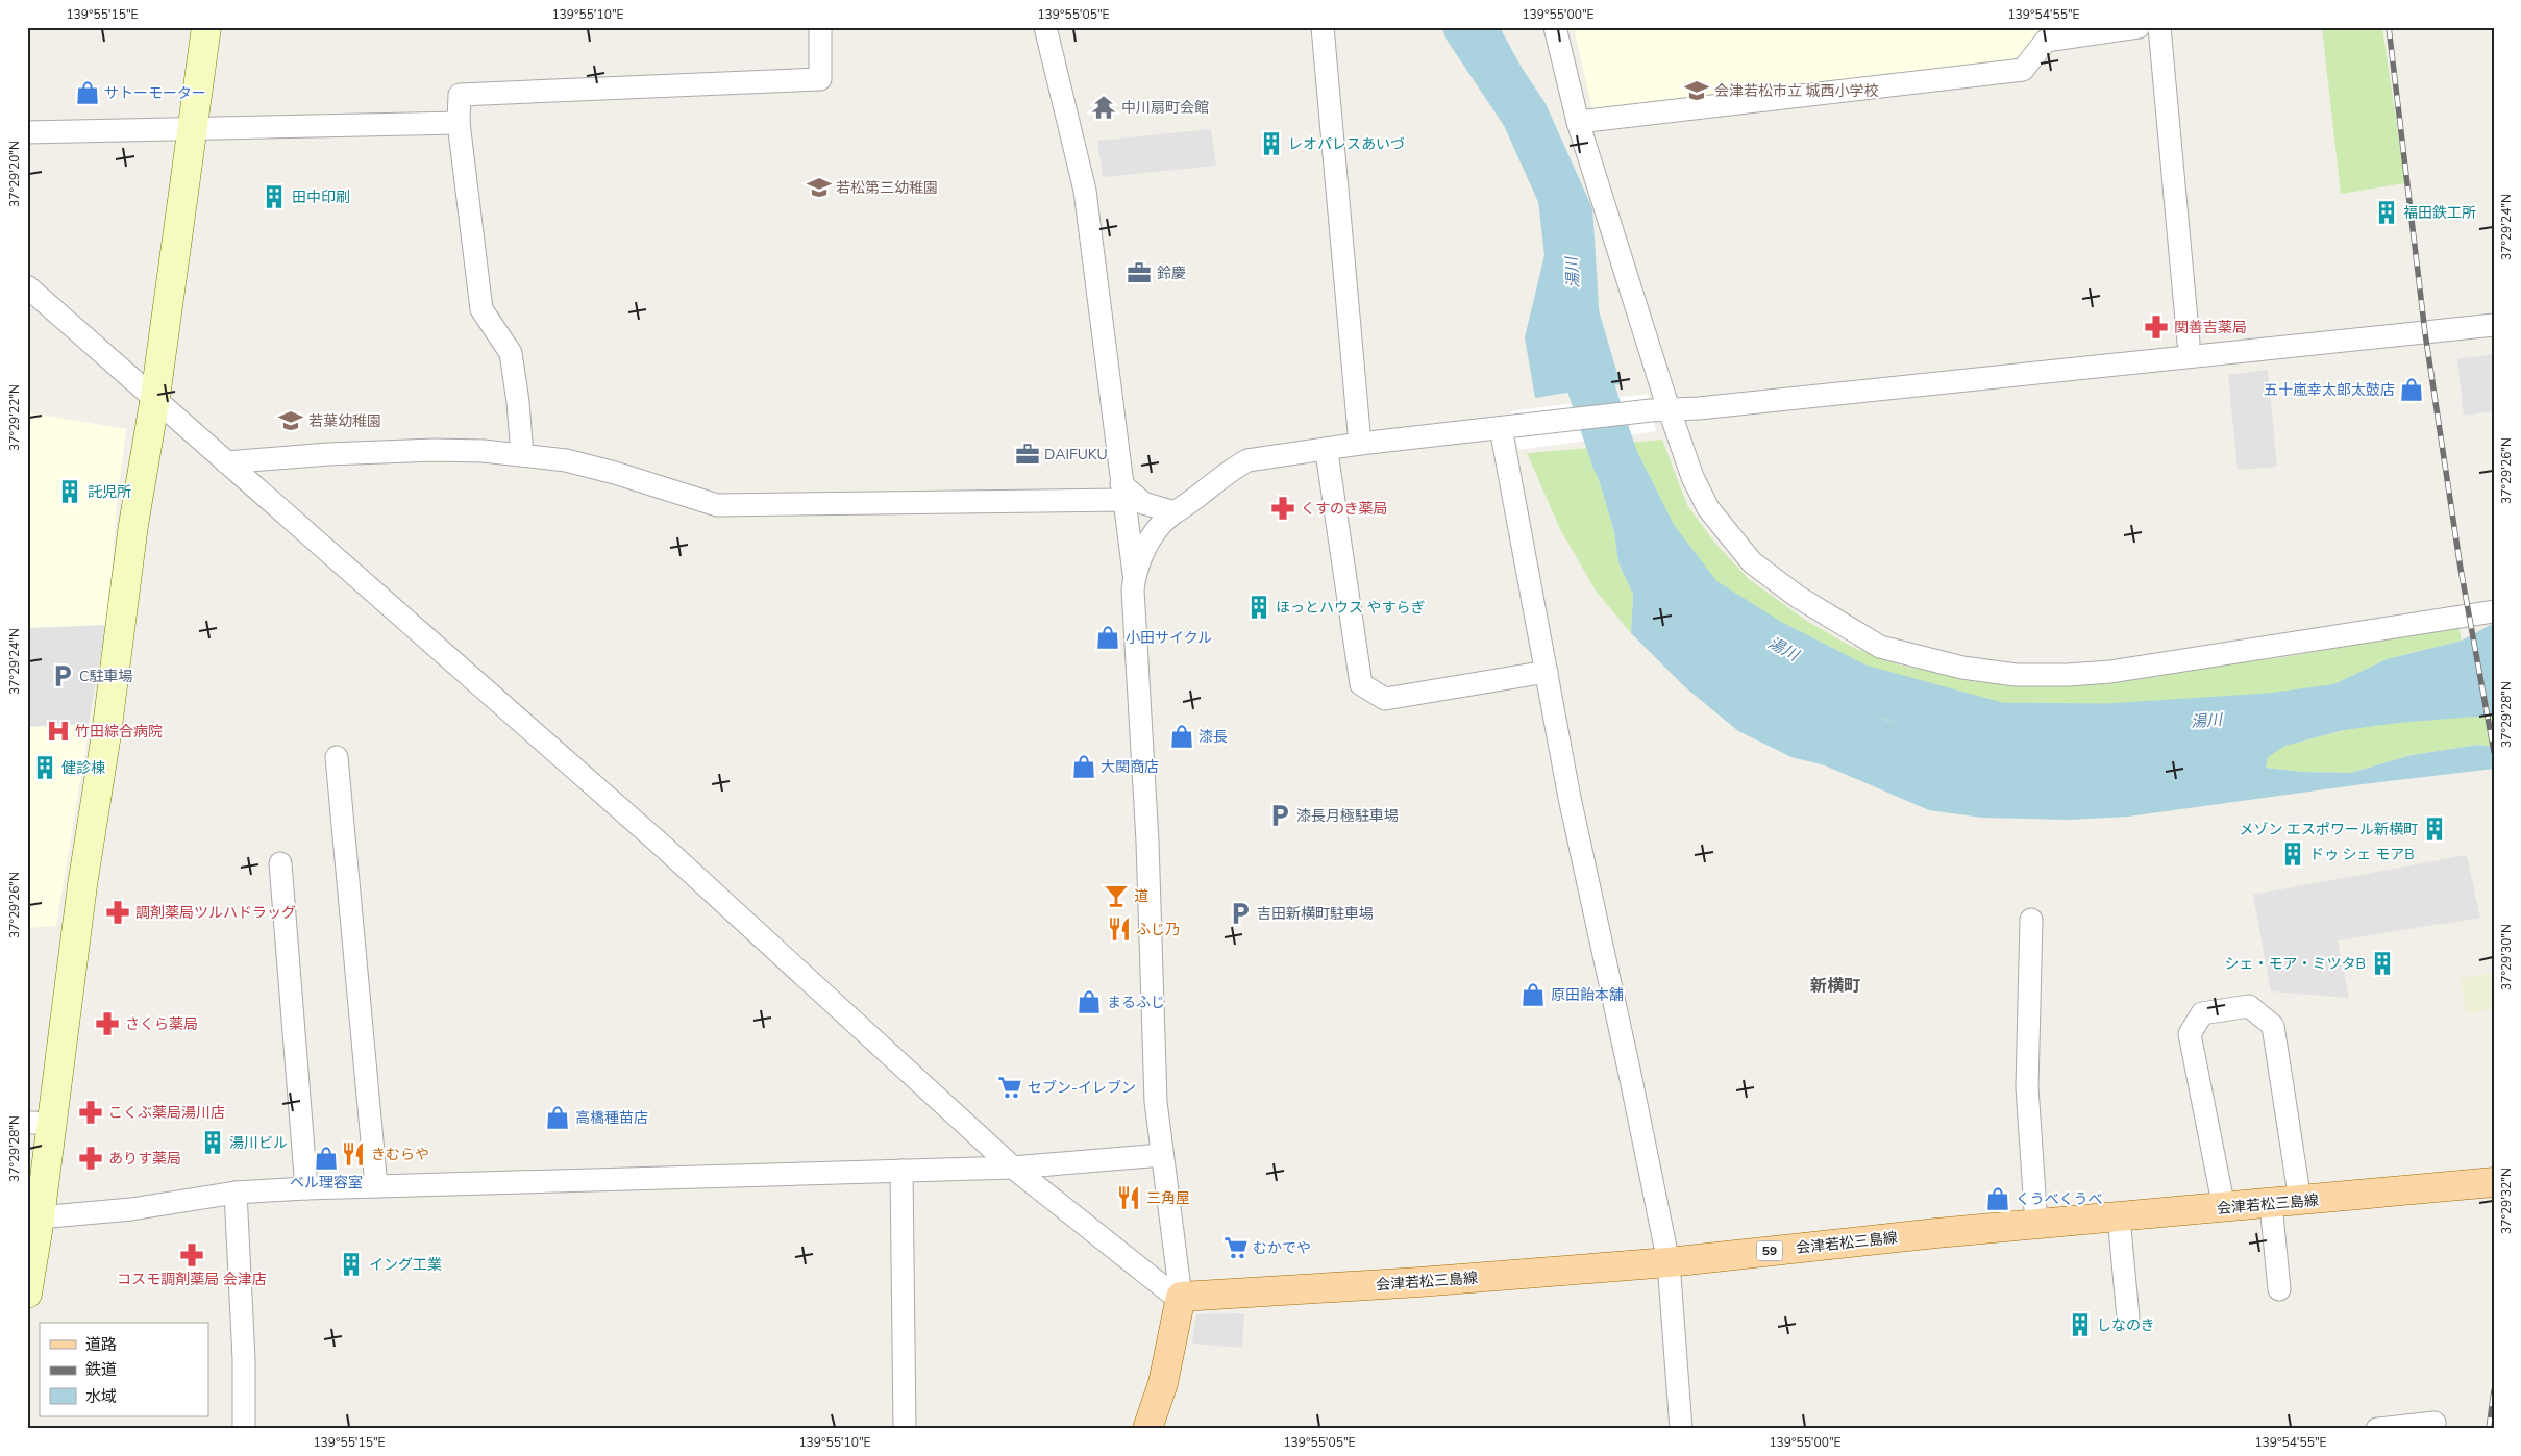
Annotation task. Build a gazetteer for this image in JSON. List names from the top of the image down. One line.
{"streets":{"main road":["会津若松三島線","59"]},"districts":["新横町"],"water":["湯川"],"places":{"school or university":["会津若松市立 城西小学校","若松第三幼稚園","若葉幼稚園"],"shop":["サトーモーター","五十嵐幸太郎太鼓店","小田サイクル","漆長","大関商店","原田飴本舗","まるふじ","高橋種苗店","ベル理容室","くうべくうべ"],"temple":["中川扇町会館"],"building":["レオパレスあいづ","田中印刷","福田鉄工所","託児所","ほっとハウス やすらぎ","健診棟","メゾン エスポワール新横町","ドゥ シェ モアB","シェ・モア・ミツタB","湯川ビル","イング工業","しなのき"],"office":["鈴慶","DAIFUKU"],"pharmacy":["関善吉薬局","くすのき薬局","調剤薬局ツルハドラッグ","さくら薬局","こくぶ薬局湯川店","ありす薬局","コスモ調剤薬局 会津店"],"parking":["C駐車場","漆長月極駐車場","吉田新横町駐車場"],"hospital":["竹田綜合病院"],"bar":["道"],"restaurant":["ふじ乃","きむらや","三角屋"],"supermarket":["セブン-イレブン","むかでや"]},"legend":["道路","鉄道","水域"],"coordinates":["139°55'15\"E","139°55'10\"E","139°55'05\"E","139°55'00\"E","139°54'55\"E","37°29'20\"N","37°29'24\"N","37°29'22\"N","37°29'26\"N","37°29'28\"N","37°29'30\"N","37°29'32\"N"]}
